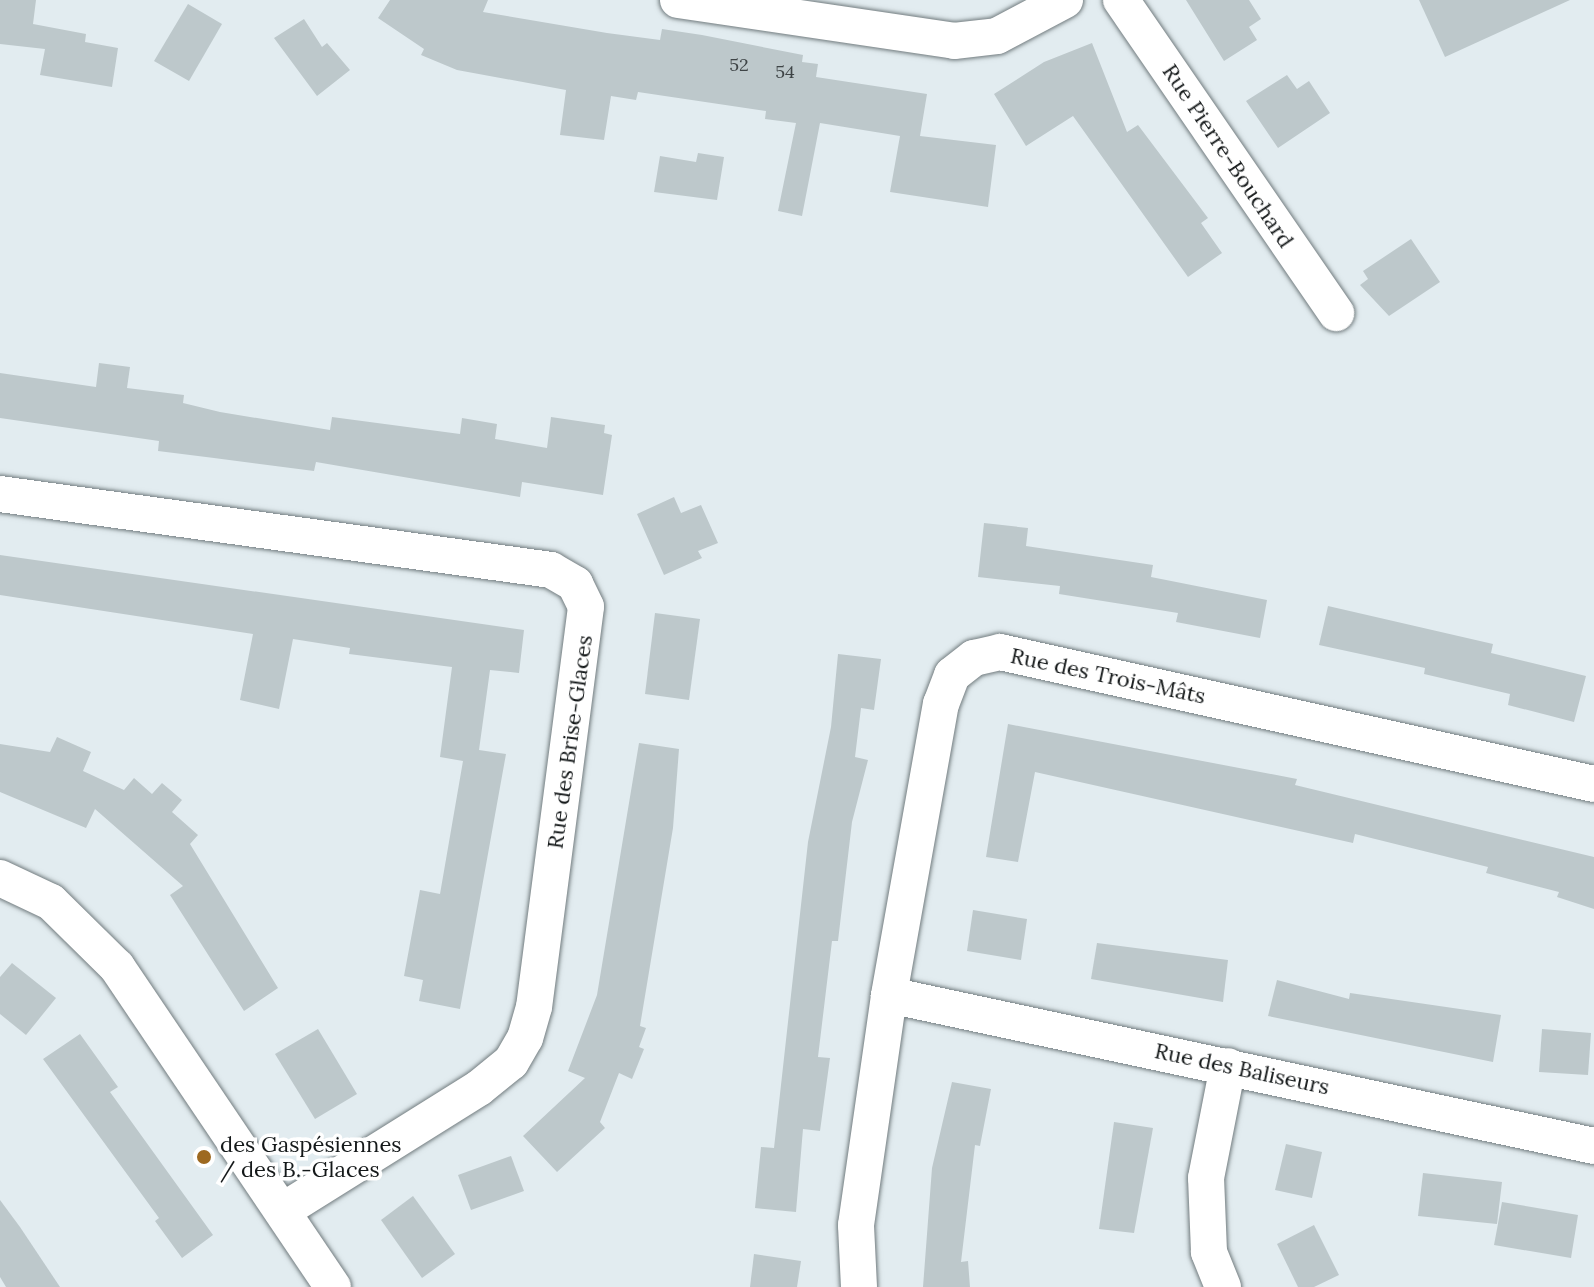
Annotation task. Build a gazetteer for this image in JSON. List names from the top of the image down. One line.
{"streets":{"street":["Rue Pierre-Bouchard","Rue des Trois-Mâts","Rue des Brise-Glaces","Rue des Baliseurs"]},"crossings":[["Rue des Trois-Mâts","Rue des Baliseurs"]],"places":["des Gaspésiennes / des B.-Glaces"],"house_numbers":["52","54"]}
